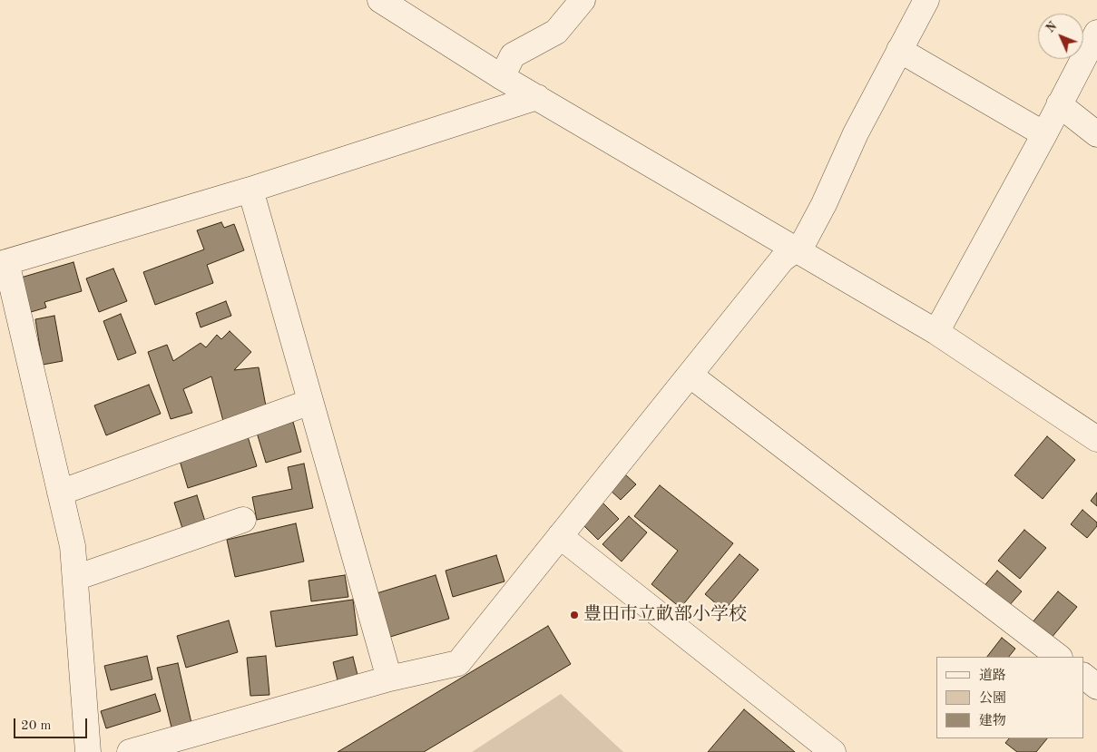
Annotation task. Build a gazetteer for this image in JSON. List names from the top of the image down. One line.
{"places":["豊田市立畝部小学校"],"legend":["道路","公園","建物"],"scale_bar":"20 m","north":"top left"}
